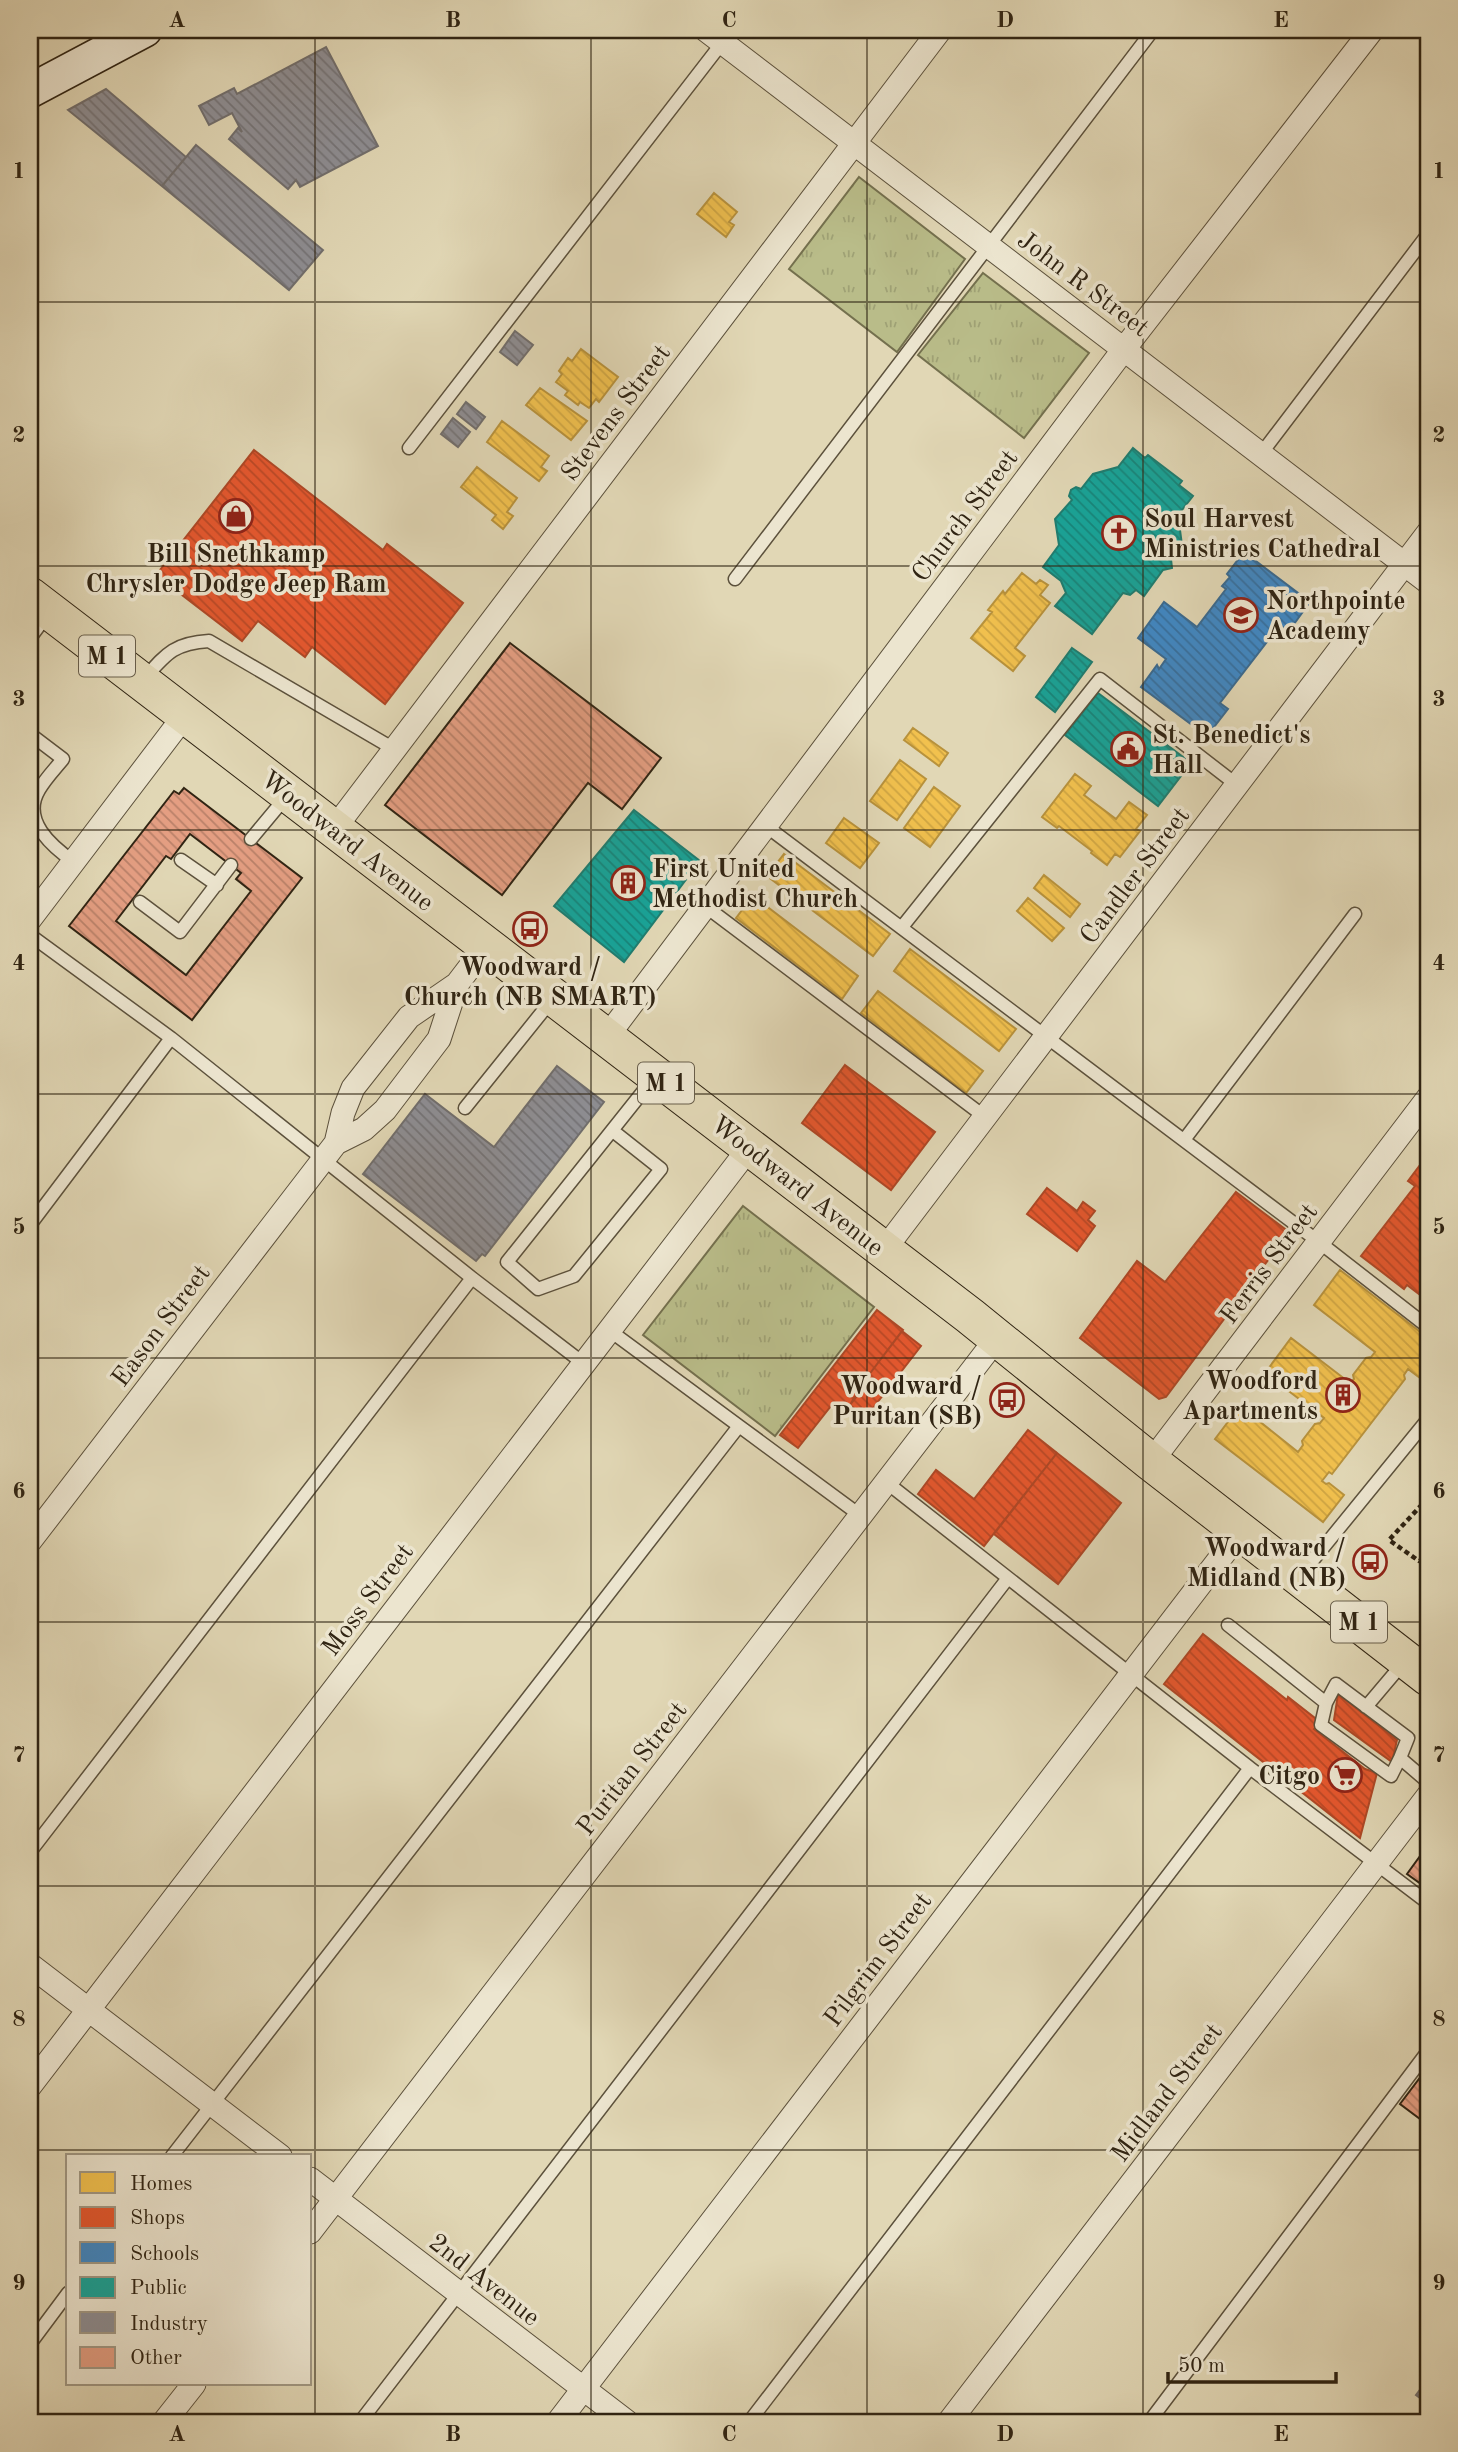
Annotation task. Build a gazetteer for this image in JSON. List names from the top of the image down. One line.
{"streets":{"main road":["M 1","Woodward Avenue"],"street":["John R Street","Stevens Street","Church Street","Candler Street","Ferris Street","Eason Street","Moss Street","Puritan Street","Pilgrim Street","Midland Street","2nd Avenue"]},"crossings":[["John R Street","Stevens Street"],["John R Street","Church Street"],["John R Street","Candler Street"],["Stevens Street","Woodward Avenue"],["Church Street","Woodward Avenue"],["Woodward Avenue","Candler Street"],["Woodward Avenue","Ferris Street"],["Woodward Avenue","Eason Street"],["Woodward Avenue","Moss Street"],["Woodward Avenue","Puritan Street"],["Woodward Avenue","Pilgrim Street"],["Puritan Street","2nd Avenue"],["Pilgrim Street","2nd Avenue"]],"places":{"shop":["Bill Snethkamp Chrysler Dodge Jeep Ram"],"church":["Soul Harvest Ministries Cathedral"],"school or university":["Northpointe Academy"],"public building":["St. Benedict's Hall"],"building":["First United Methodist Church","Woodford Apartments"],"bus stop":["Woodward / Church (NB SMART)","Woodward / Puritan (SB)","Woodward / Midland (NB)"],"supermarket":["Citgo"]},"legend":["Homes","Shops","Schools","Public","Industry","Other"],"scale_bar":"50 m","grid":{"columns":["A","B","C","D","E"],"rows":["1","2","3","4","5","6","7","8","9"]}}
